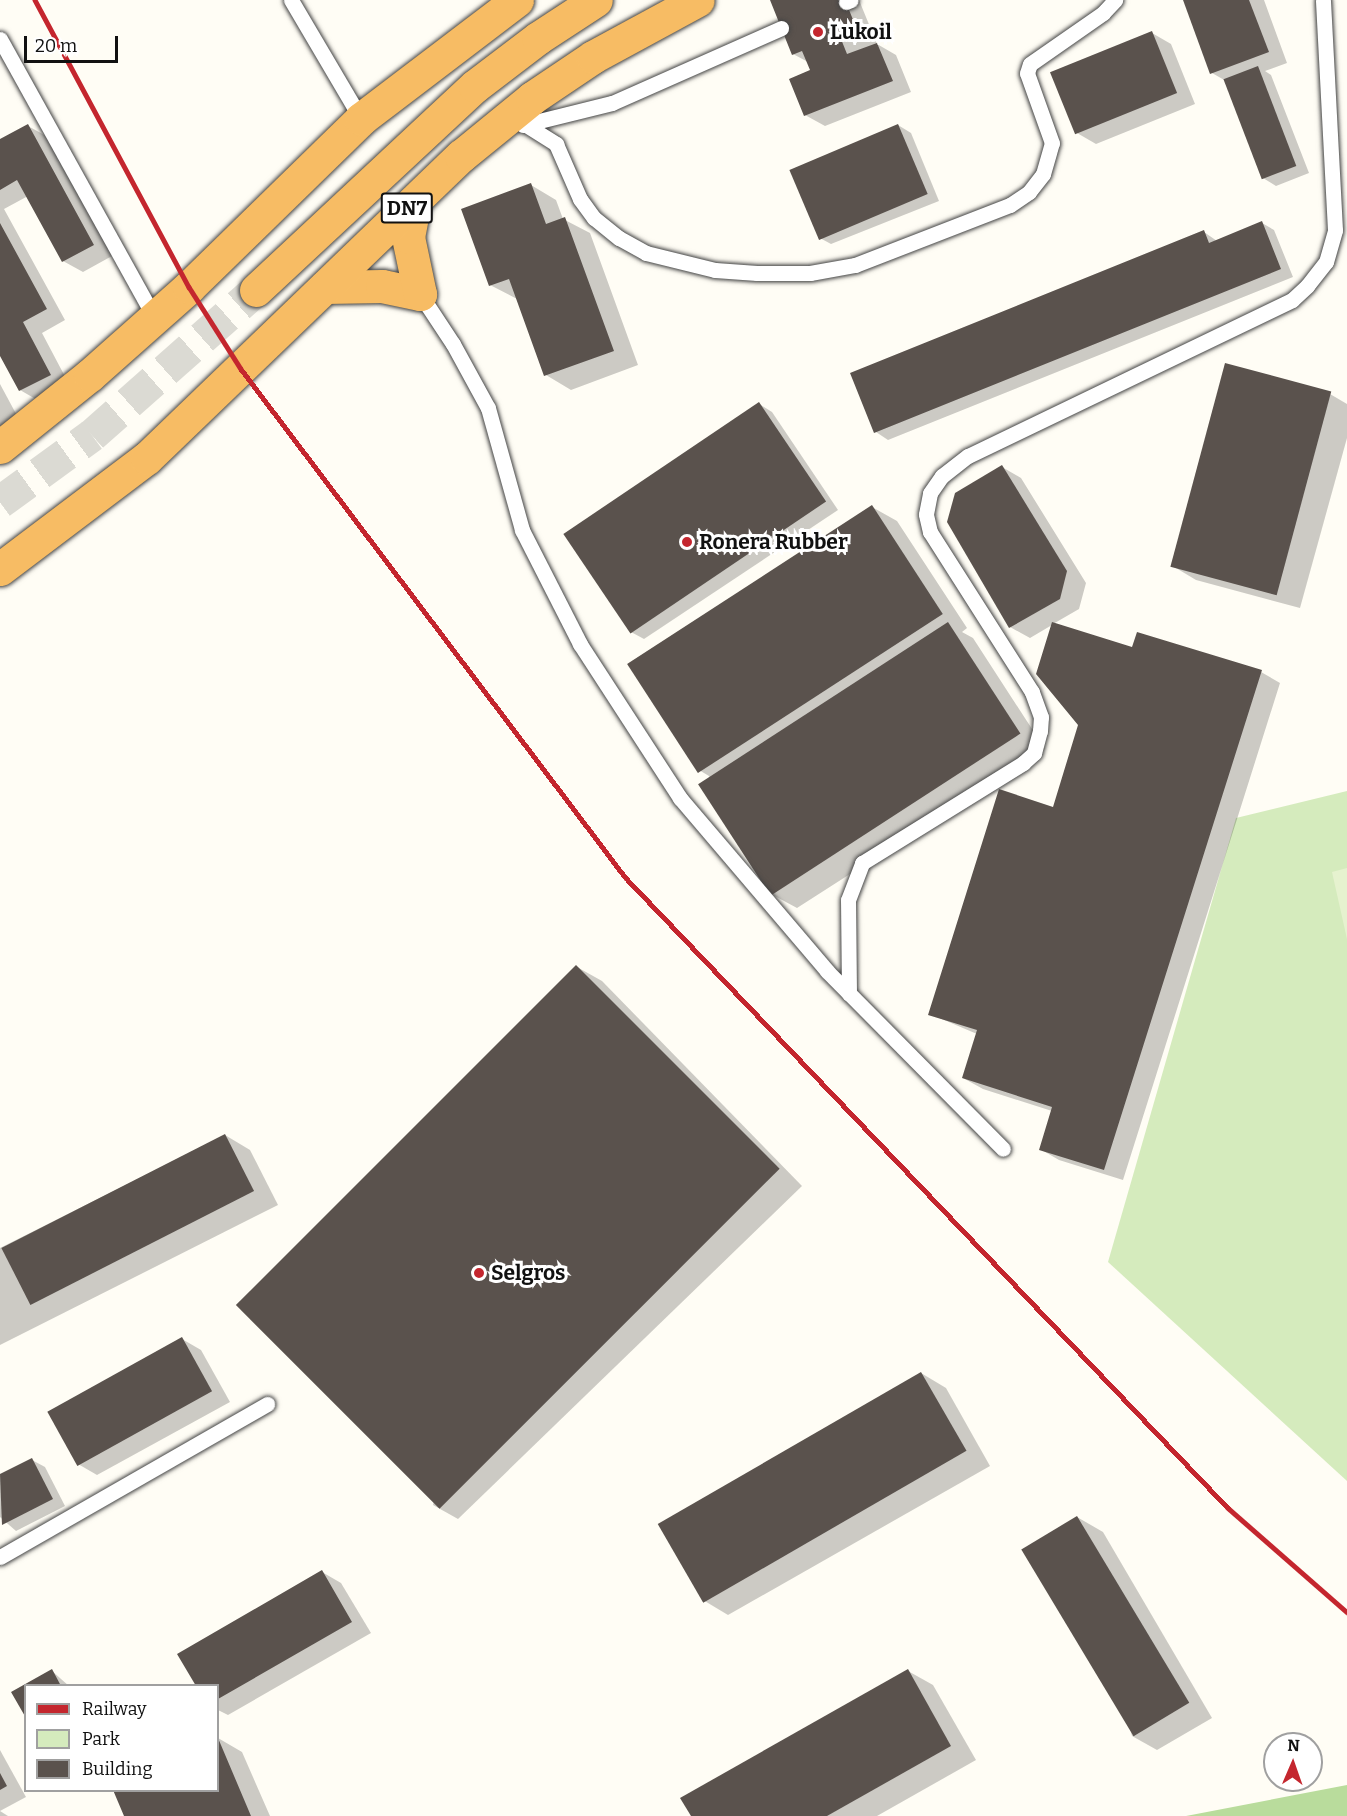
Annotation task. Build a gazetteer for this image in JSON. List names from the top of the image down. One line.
{"streets":{"highway":["DN7"]},"places":["Lukoil","Ronera Rubber","Selgros"],"legend":["Railway","Park","Building"],"scale_bar":"20 m","north":"top"}
